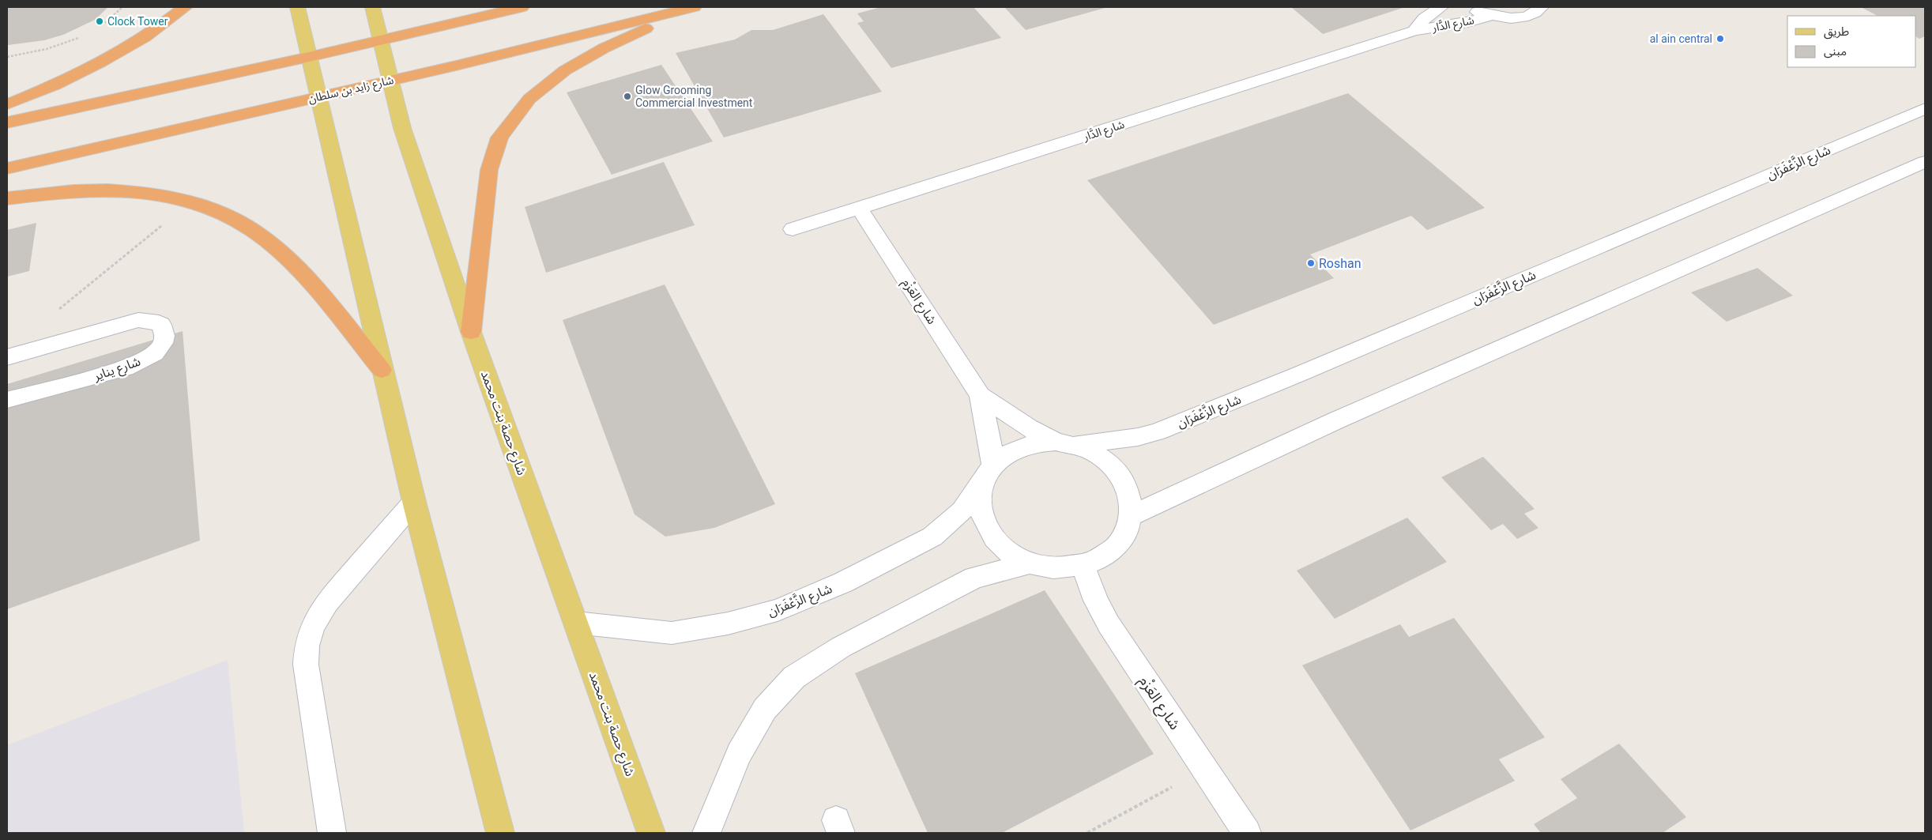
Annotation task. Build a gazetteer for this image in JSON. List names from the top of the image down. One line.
{"streets":{"highway":["شارع زايد بن سلطان"],"main road":["شارع حصة بنت محمد"],"street":["شارع الدَّار","شارع الزَّعْفَرَان","شارع العَزْم","شارع يناير"]},"crossings":[["شارع الدَّار","شارع العَزْم"],["شارع زايد بن سلطان","شارع حصة بنت محمد"],["شارع الزَّعْفَرَان","شارع العَزْم"],["شارع الزَّعْفَرَان","شارع حصة بنت محمد"]],"places":["Clock Tower","al ain central","Glow Grooming Commercial Investment","Roshan"],"legend":["طريق","مبنى"]}
